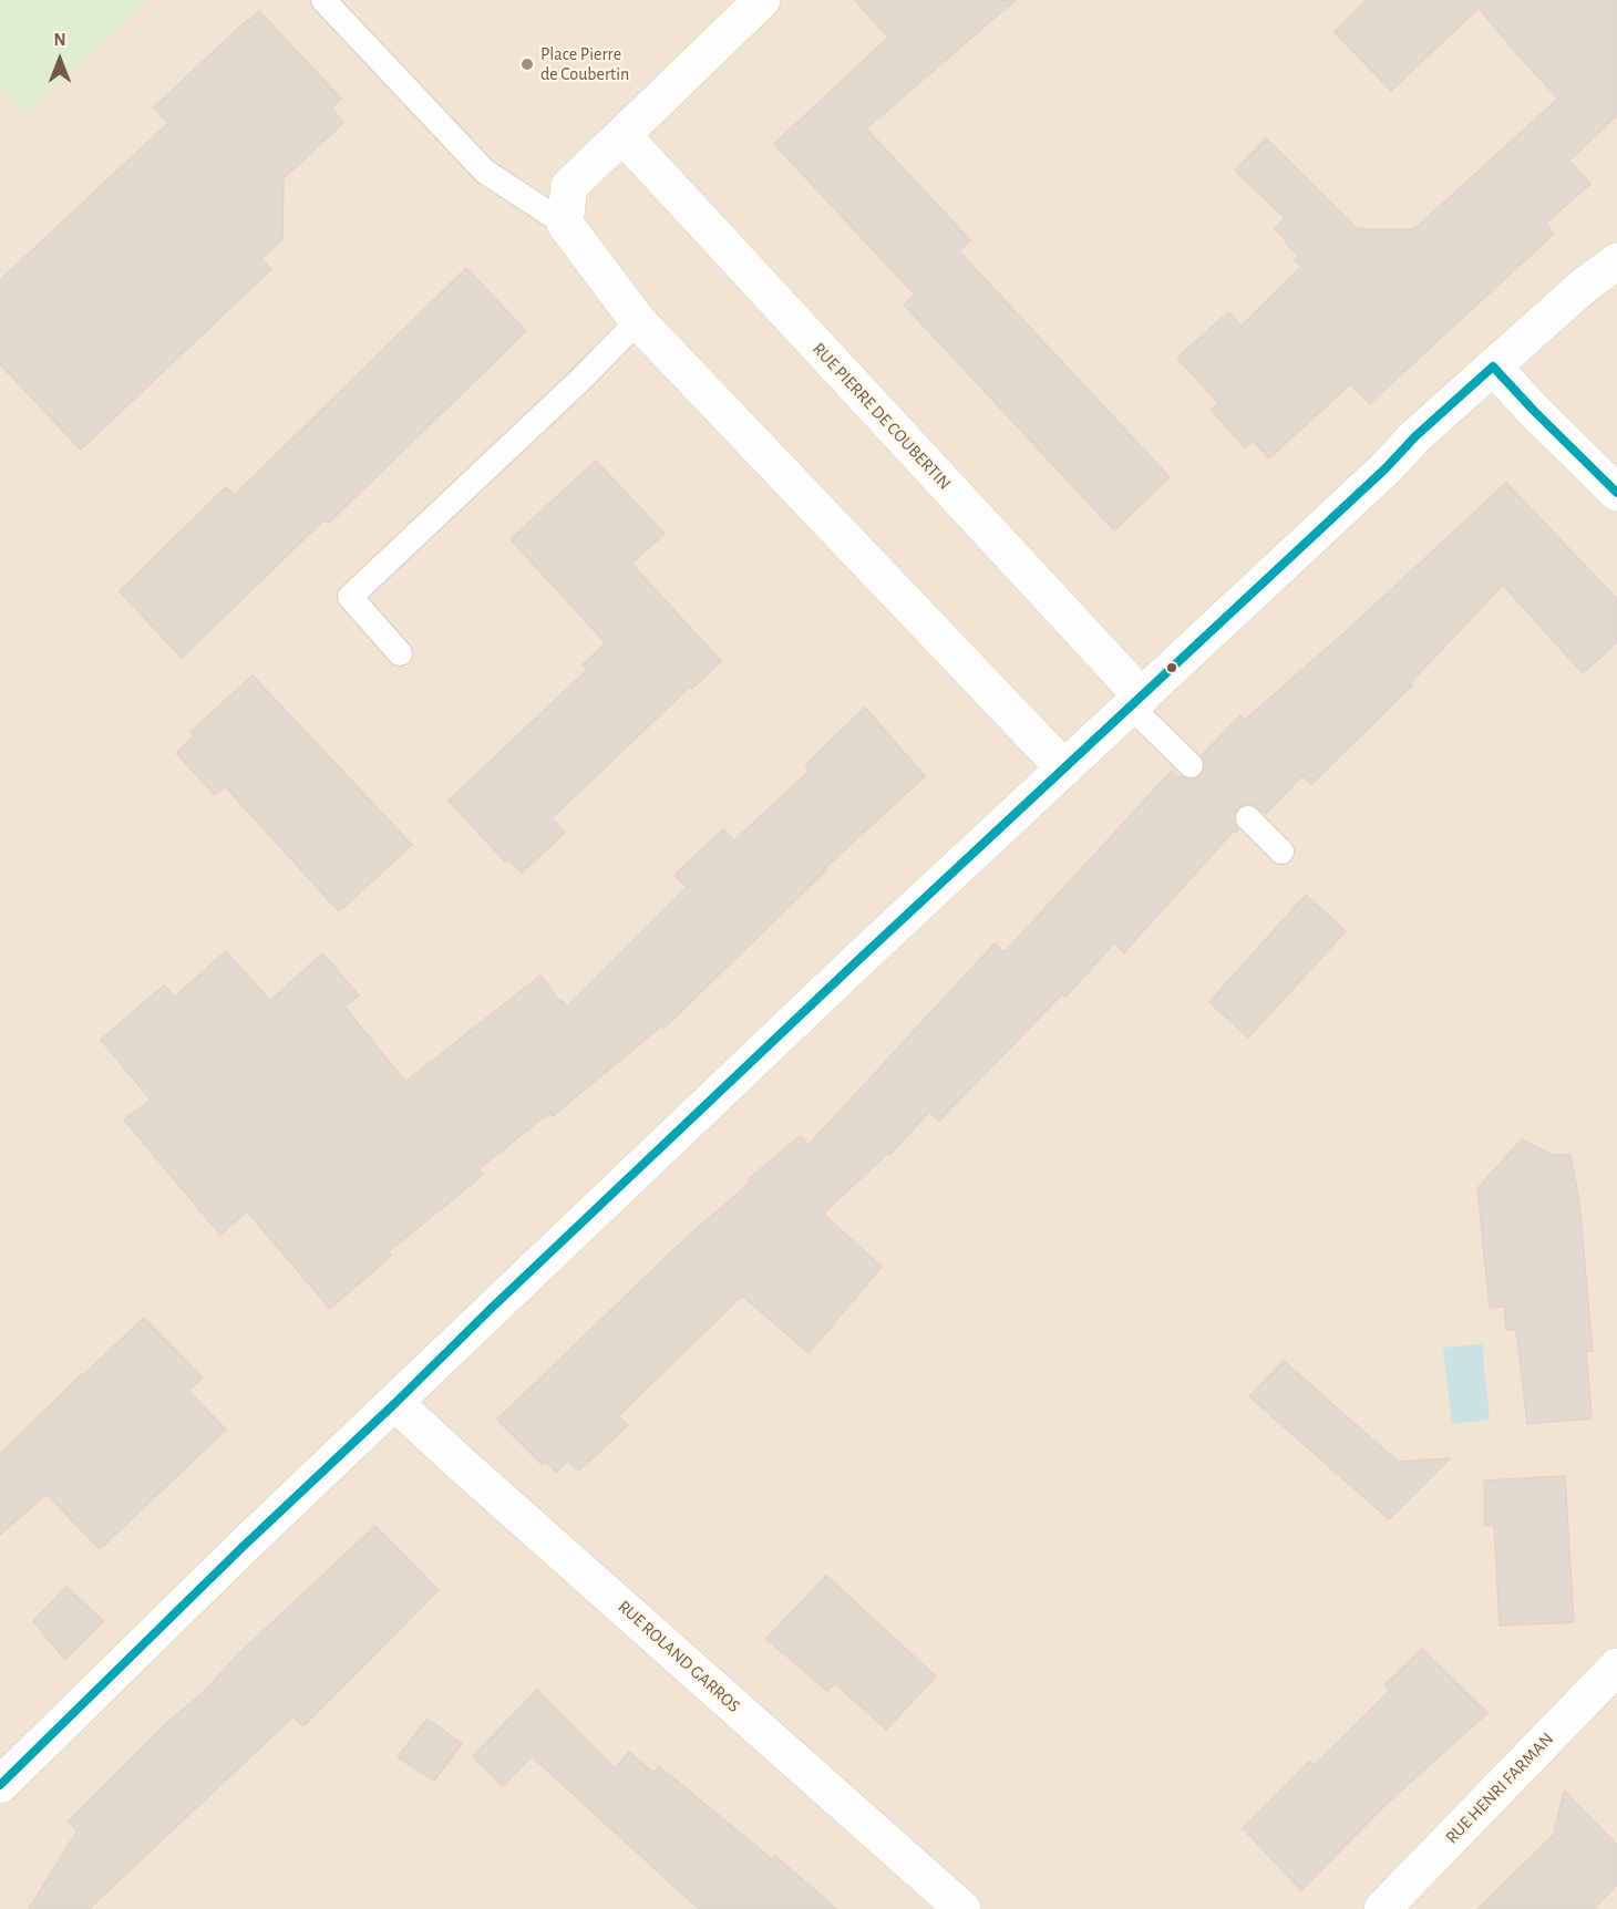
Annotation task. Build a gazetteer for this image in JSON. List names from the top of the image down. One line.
{"streets":{"street":["RUE PIERRE DE COUBERTIN","RUE ROLAND GARROS","RUE HENRI FARMAN"]},"places":["Place Pierre de Coubertin"],"north":"top"}
